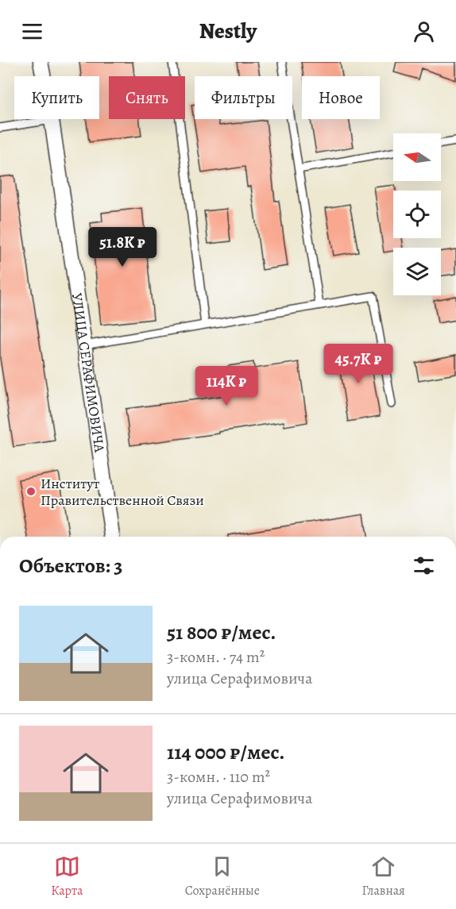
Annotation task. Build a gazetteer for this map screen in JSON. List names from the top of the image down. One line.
{"streets":{"street":["УЛИЦА СЕРАФИМОВИЧА"]},"places":["Институт Правительственной Связи"],"north":"left","page":{"header":"Nestly","chip":["Купить","Снять","Фильтры","Новое"],"price":["51.8K ₽","45.7K ₽","114K ₽"],"heading":"Объектов: 3","list":[{"name":"51 800 ₽/мес.","note":"3-комн. · 74 m² · улица Серафимовича"},{"name":"114 000 ₽/мес.","note":"3-комн. · 110 m² · улица Серафимовича"}],"tabs":["Карта","Сохранённые","Главная"]}}
